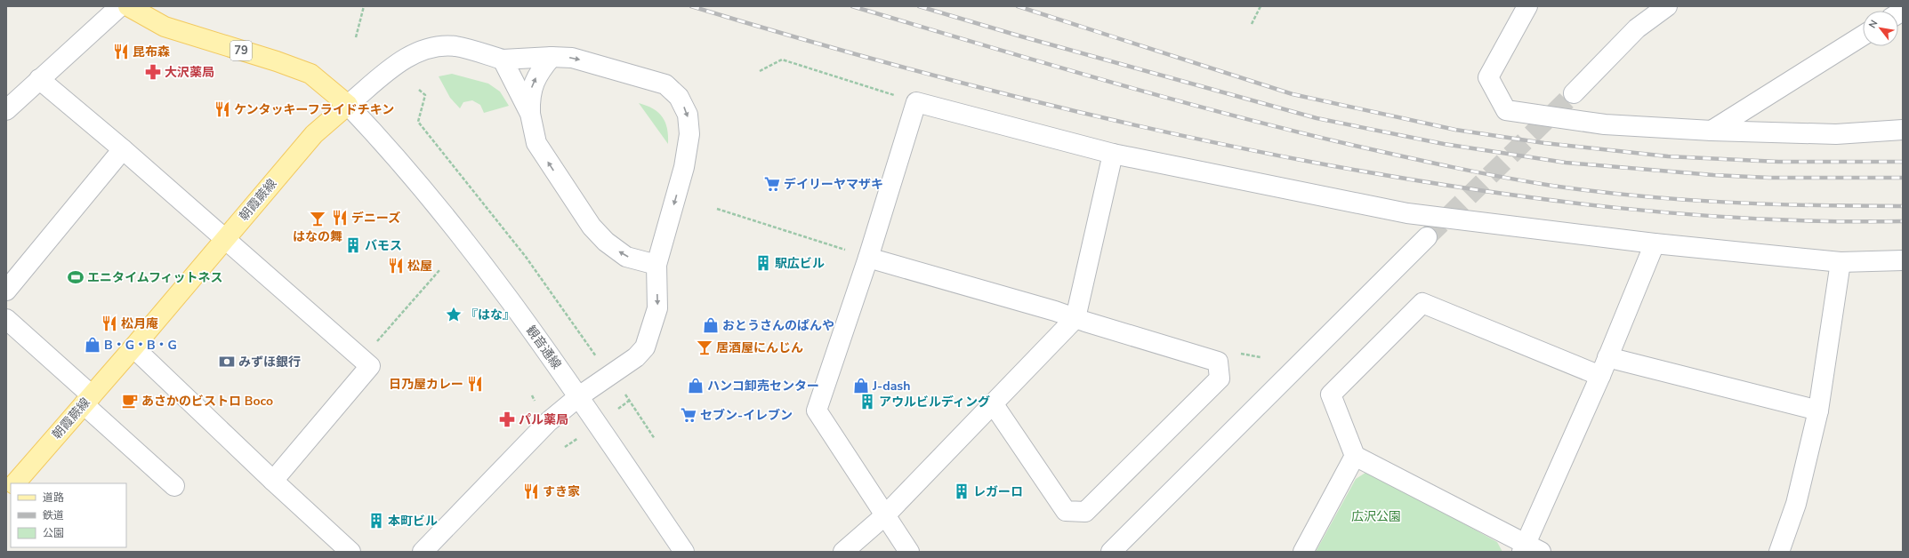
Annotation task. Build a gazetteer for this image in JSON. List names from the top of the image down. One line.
{"streets":{"main road":["79","朝霞蕨線"],"street":["観音通線"]},"crossings":[["79","朝霞蕨線"],["79","観音通線"],["朝霞蕨線","観音通線"]],"parks":["広沢公園"],"places":{"restaurant":["昆布森","ケンタッキーフライドチキン","デニーズ","松屋","松月庵","日乃屋カレー","すき家"],"pharmacy":["大沢薬局","パル薬局"],"supermarket":["デイリーヤマザキ","セブン-イレブン"],"bar":["はなの舞","居酒屋にんじん"],"building":["バモス","駅広ビル","アウルビルディング","レガーロ","本町ビル"],"sports":["エニタイムフィットネス"],"place":["『はな』"],"shop":["おとうさんのぱんや","B・G・B・G","ハンコ卸売センター","J-dash"],"bank":["みずほ銀行"],"cafe":["あさかのビストロ Boco"]},"legend":["道路","鉄道","公園"],"north":"top left"}
